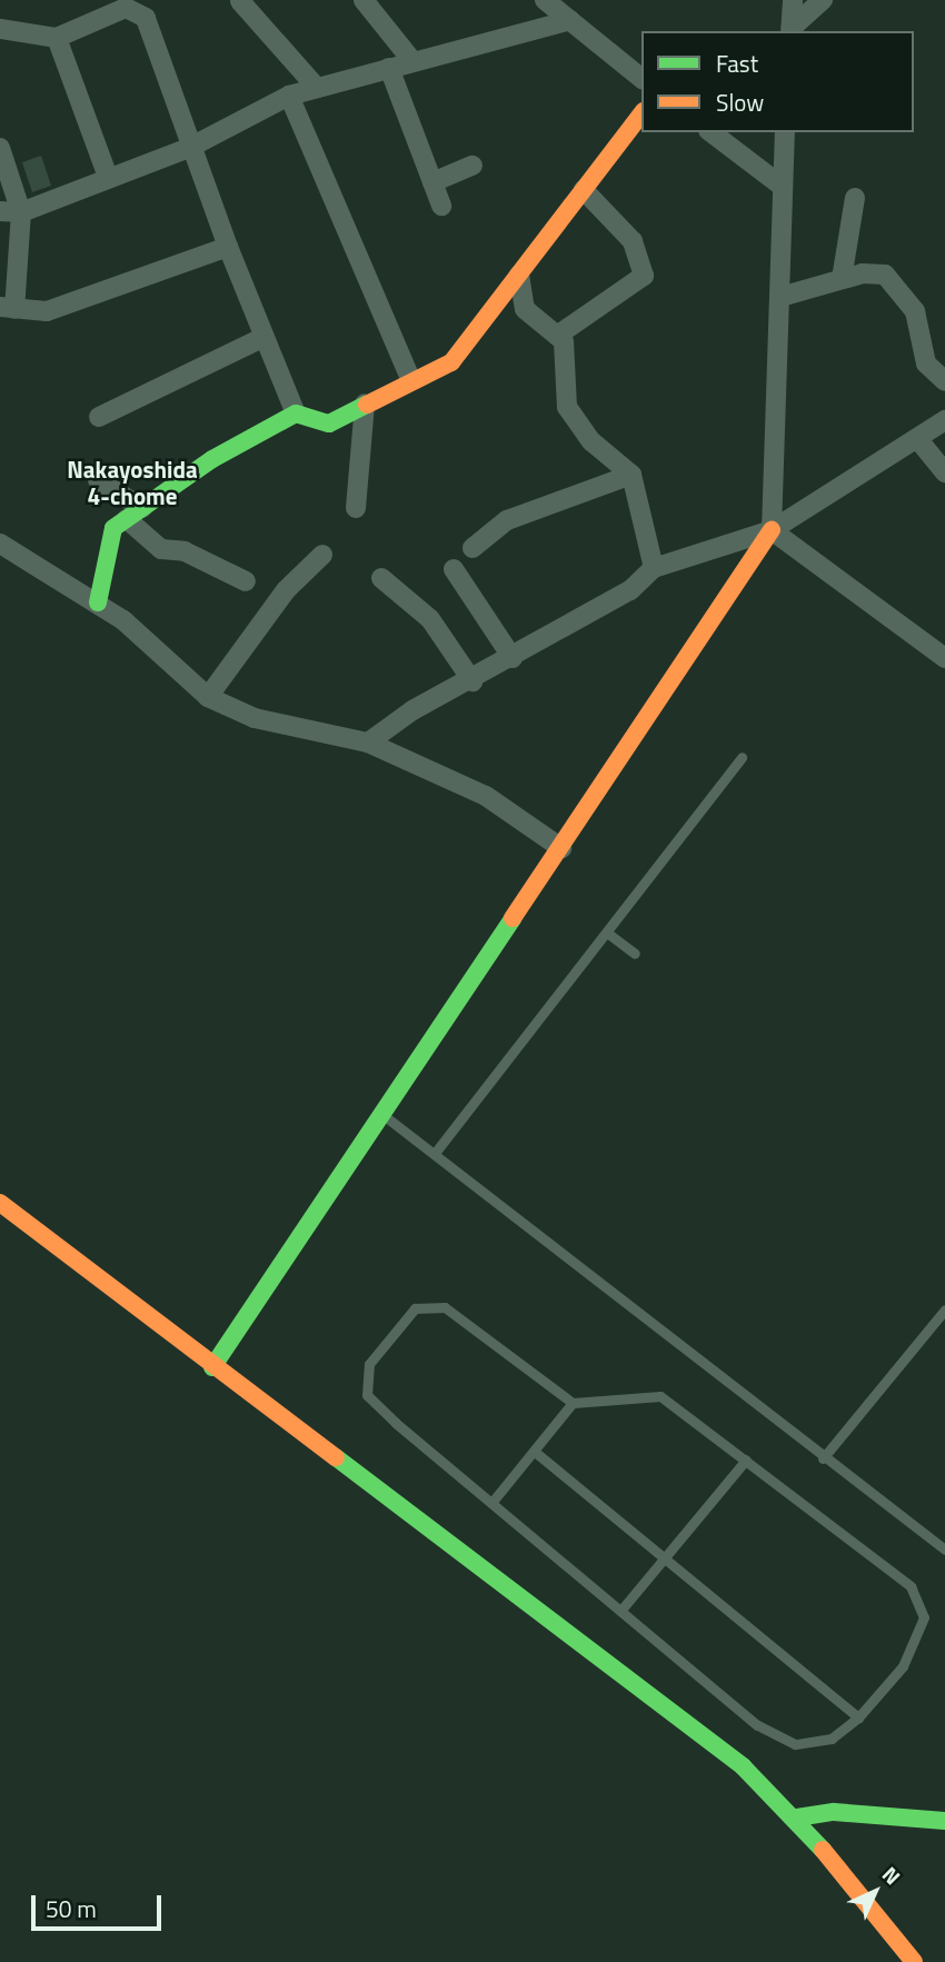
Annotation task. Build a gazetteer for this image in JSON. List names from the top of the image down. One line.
{"districts":["Nakayoshida 4-chome"],"legend":["Fast","Slow"],"scale_bar":"50 m","north":"top right"}
